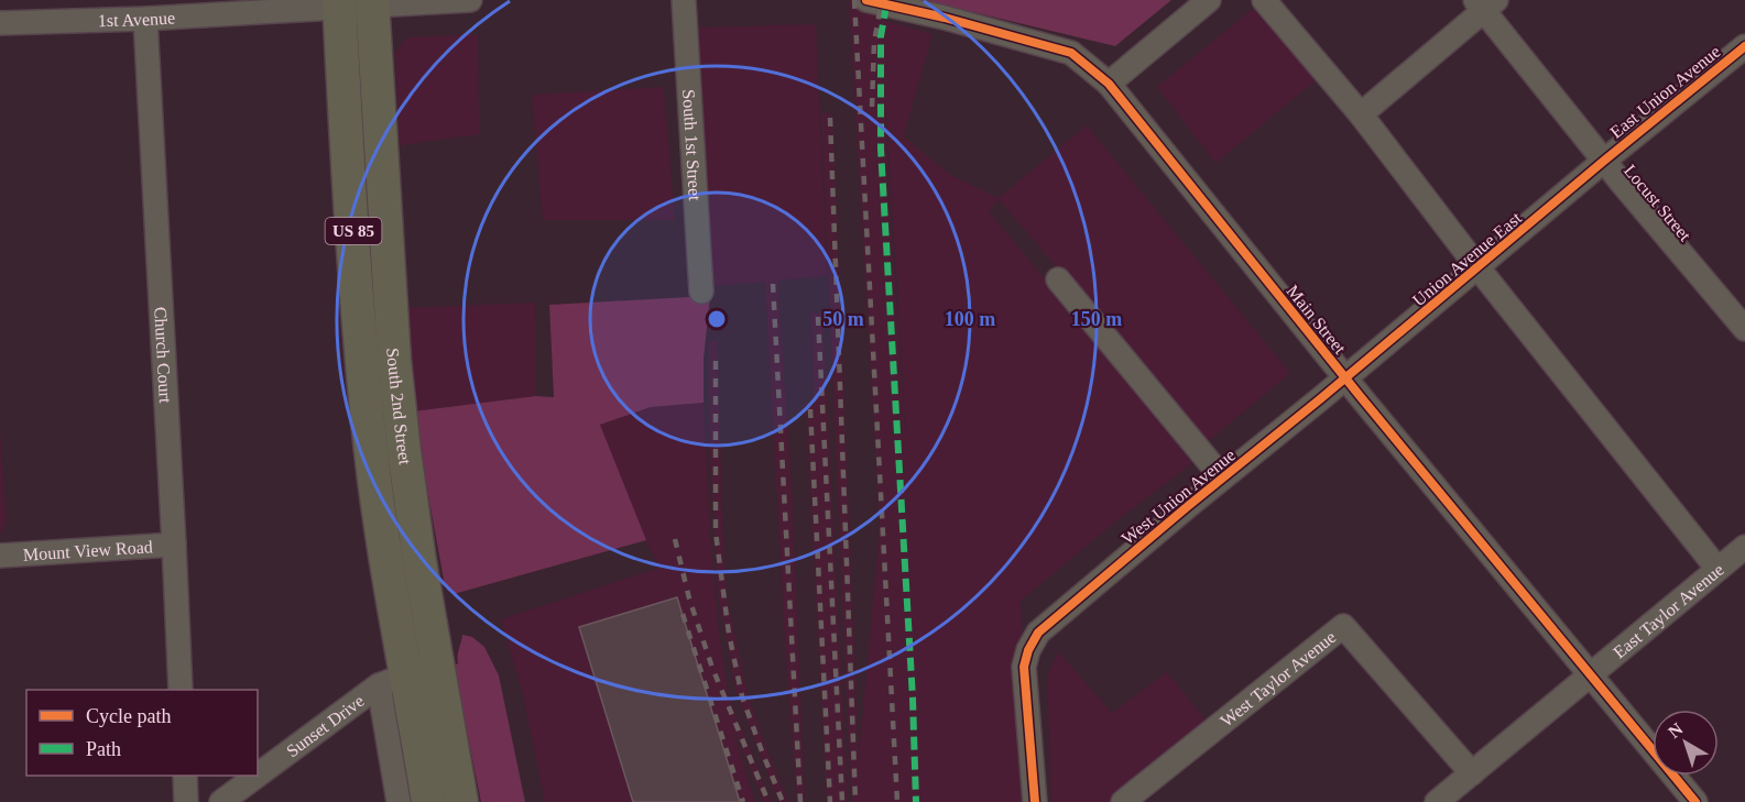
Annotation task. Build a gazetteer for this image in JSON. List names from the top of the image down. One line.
{"streets":{"highway":["US 85","South 2nd Street"],"street":["1st Avenue","East Union Avenue","South 1st Street","Locust Street","Union Avenue East","Main Street","Church Court","West Union Avenue","Mount View Road","East Taylor Avenue","West Taylor Avenue","Sunset Drive"]},"crossings":[["1st Avenue","Church Court"],["1st Avenue","South 2nd Street"],["East Union Avenue","Locust Street"],["East Union Avenue","Union Avenue East"],["Locust Street","Union Avenue East"],["Union Avenue East","Main Street"],["Union Avenue East","West Union Avenue"],["Main Street","West Union Avenue"],["Main Street","East Taylor Avenue"],["Church Court","Mount View Road"],["South 2nd Street","Sunset Drive"]],"legend":["Cycle path","Path"],"north":"top left","rings":["50 m","100 m","150 m"]}
